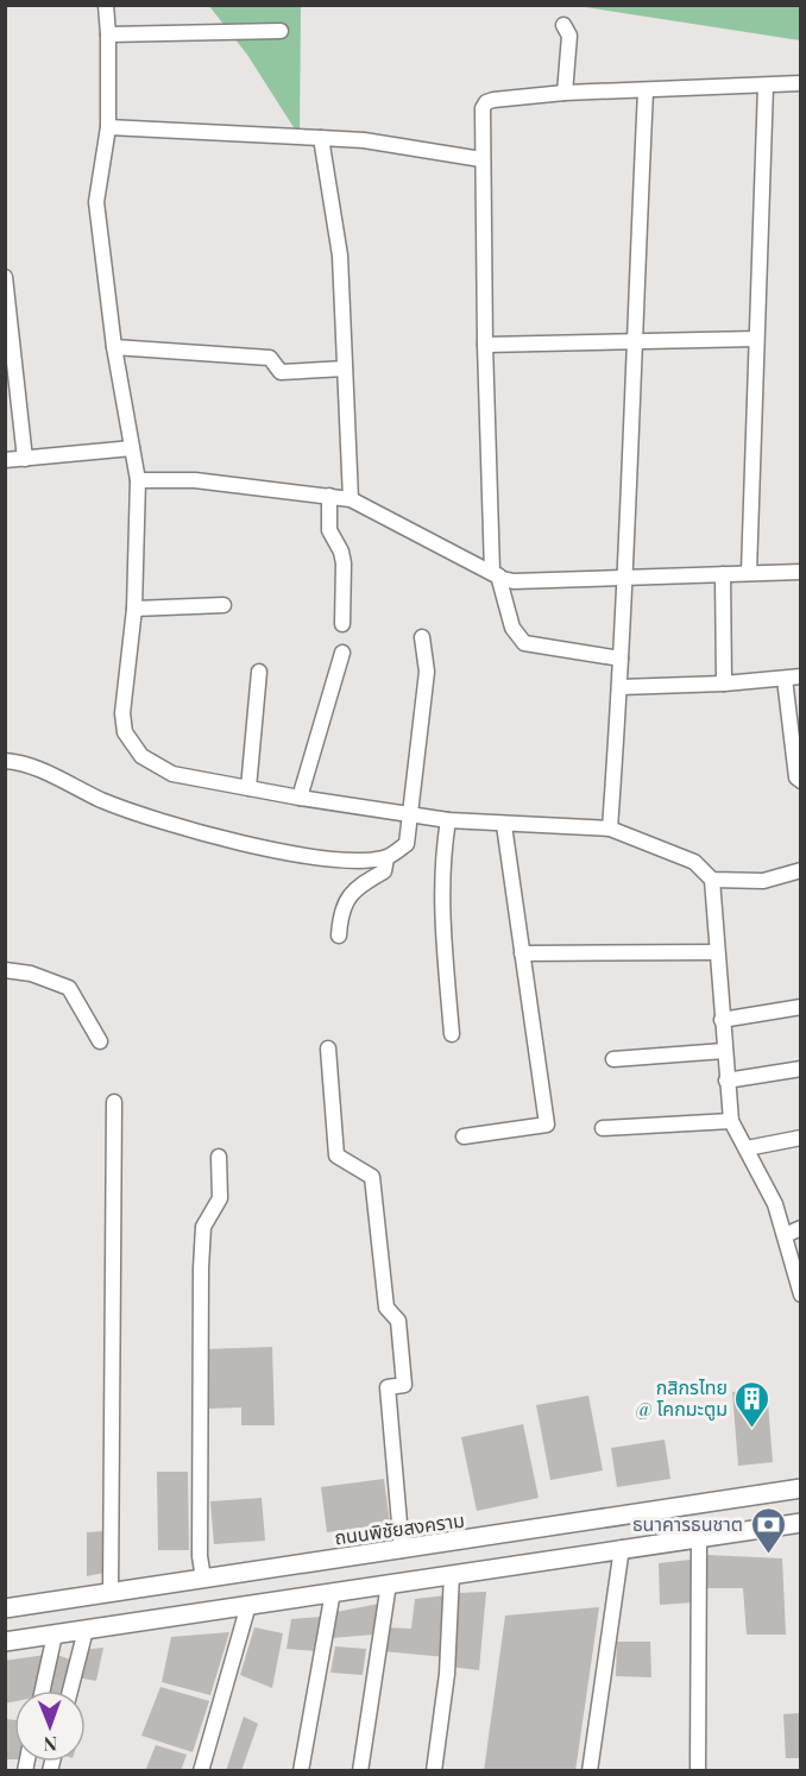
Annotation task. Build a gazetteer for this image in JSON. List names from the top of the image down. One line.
{"streets":{"main road":["ถนนพิชัยสงคราม"]},"places":{"building":["กสิกรไทย @ โคกมะตูม"],"bank":["ธนาคารธนชาต"]},"north":"bottom"}
